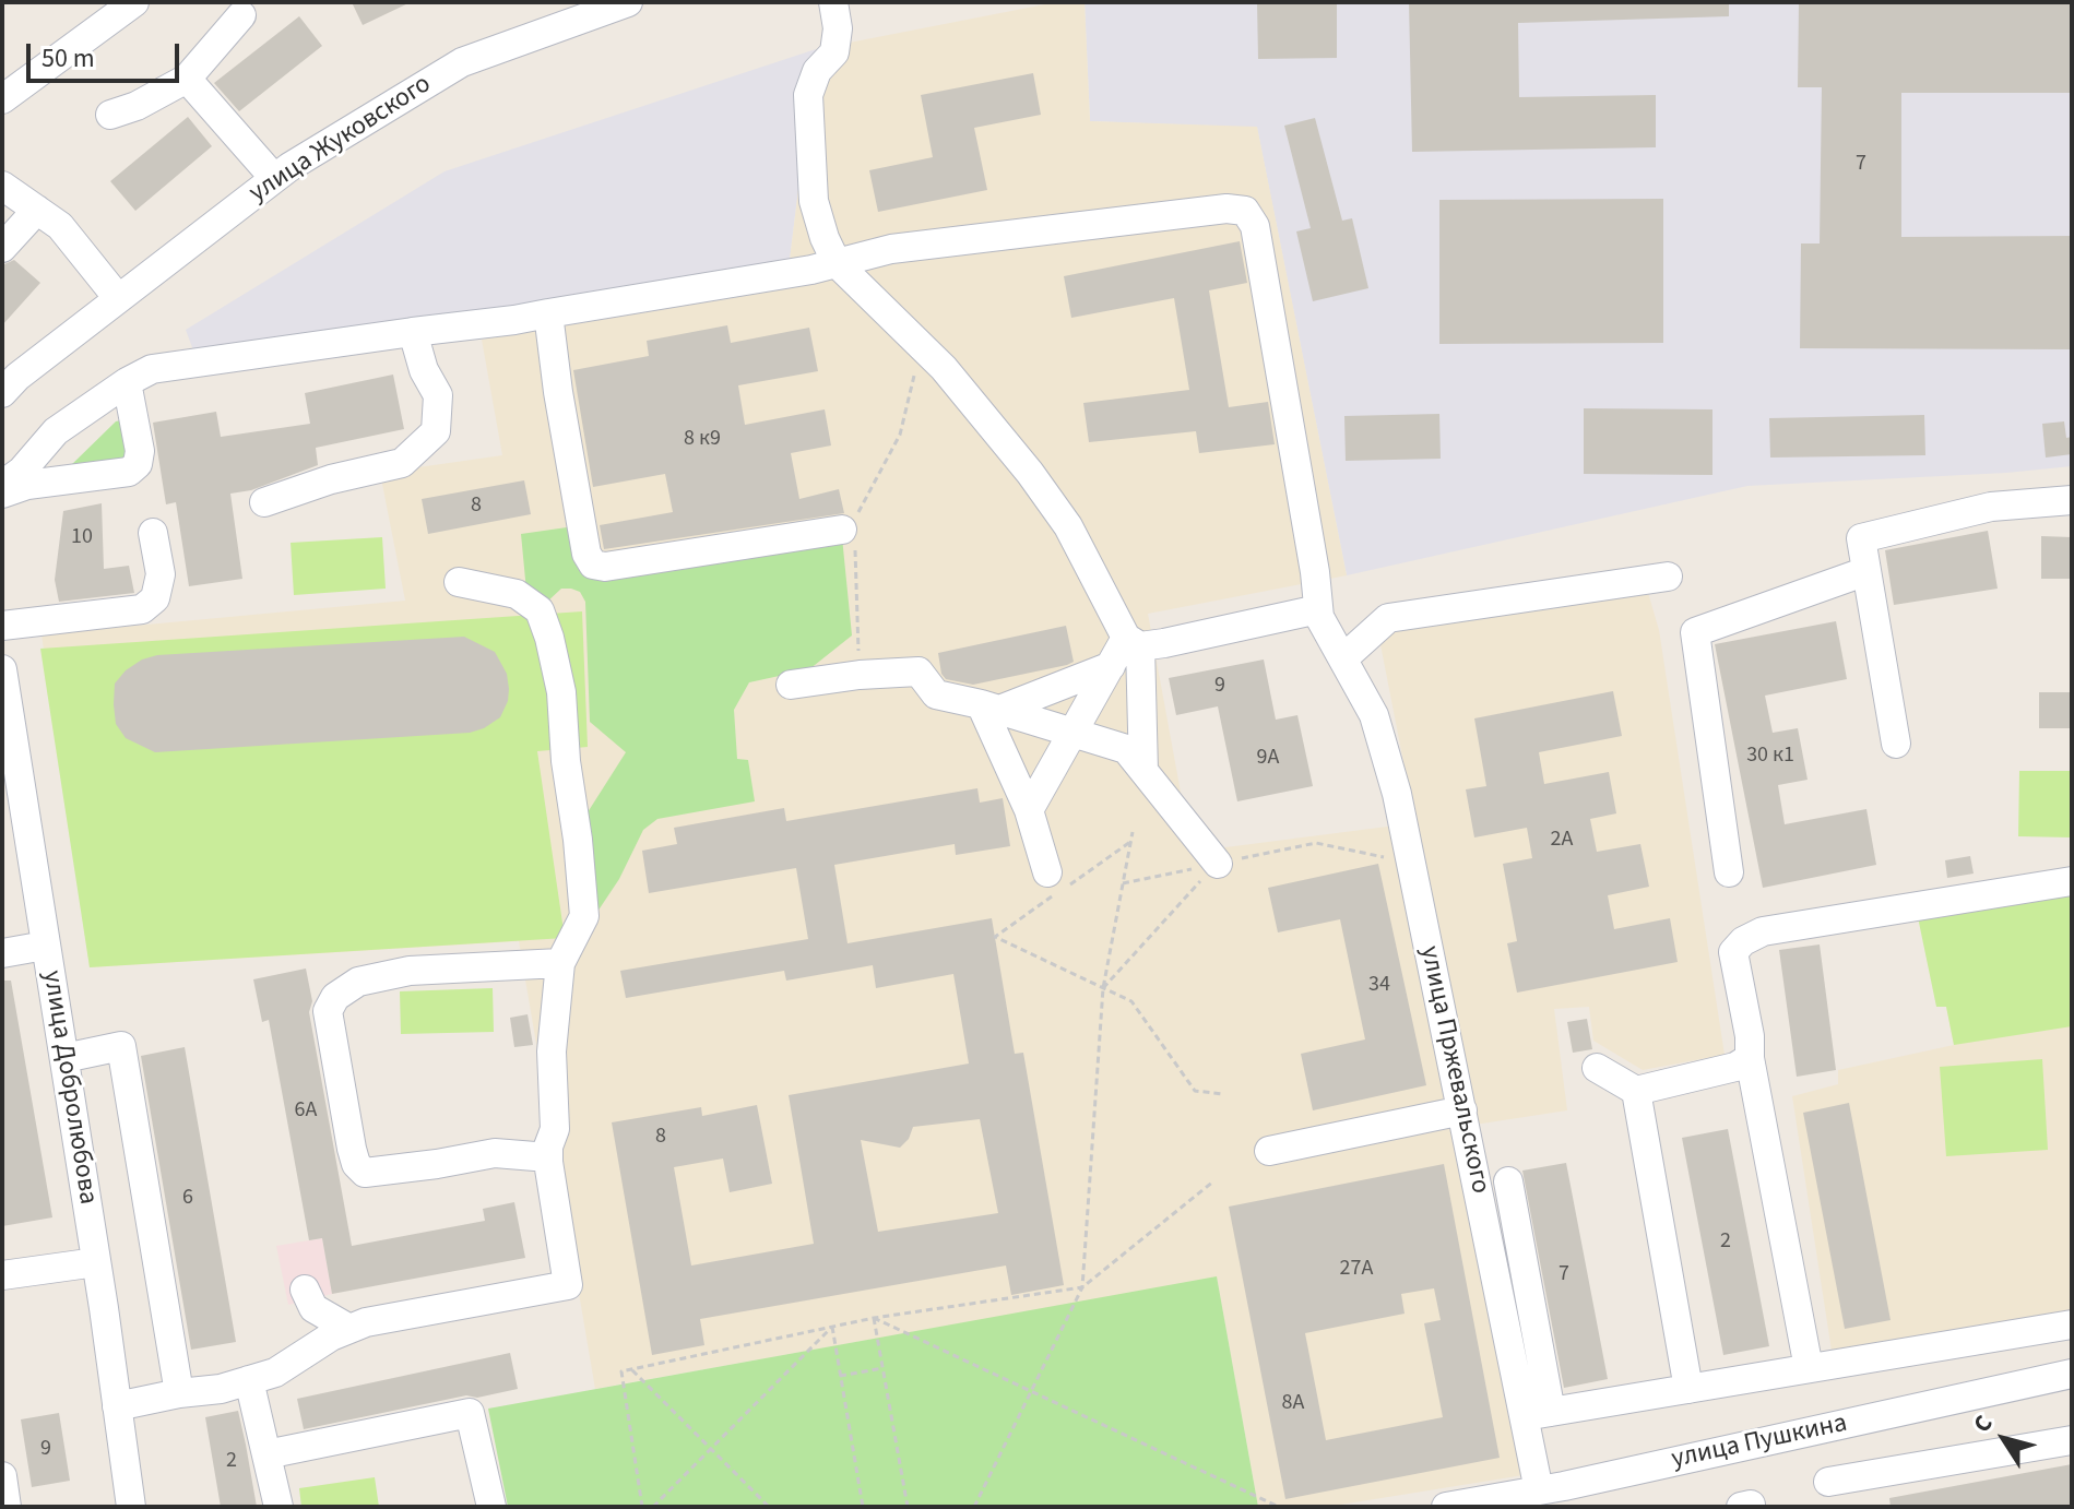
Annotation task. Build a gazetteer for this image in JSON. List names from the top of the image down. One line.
{"streets":{"street":["улица Жуковского","улица Пржевальского","улица Добролюбова","улица Пушкина"]},"crossings":[["улица Пржевальского","улица Пушкина"]],"house_numbers":["7","8 к9","8","10","9","30 к1","9А","2А","34","6А","8","6","2","27А","7","8А","9","2"],"scale_bar":"50 m","north":"top left"}
